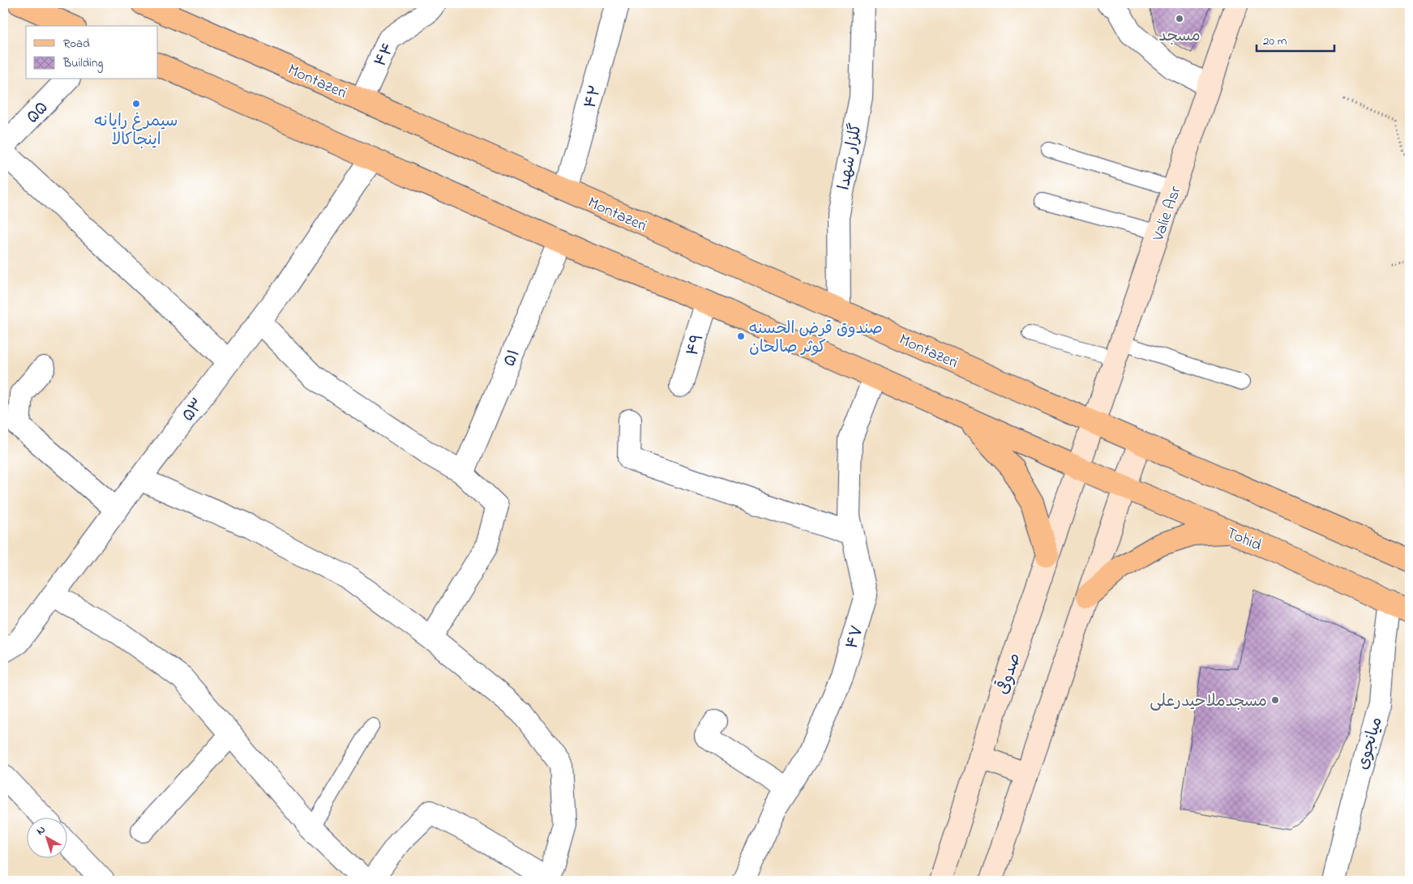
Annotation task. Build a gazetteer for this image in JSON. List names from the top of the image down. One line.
{"streets":{"main road":["Montazeri","Valie Asr","Tohid","صدوقی"],"street":["۴۴","۴۲","۵۵","گلزار شهدا","۴۹","۵۱","۵۳","۴۷","میانجوی"]},"crossings":[["۴۴","Montazeri"],["Montazeri","۴۲"],["Montazeri","گلزار شهدا"],["Montazeri","Valie Asr"],["Valie Asr","Tohid"],["Valie Asr","صدوقی"],["Tohid","صدوقی"],["Tohid","میانجوی"]],"places":["مسجد","سیمرغ رایانه اینجاکالا","صندوق قرض الحسنه کوثر صالحان","مسجدملاحیدرعلی"],"legend":["Road","Building"],"scale_bar":"20 m","north":"top left"}
